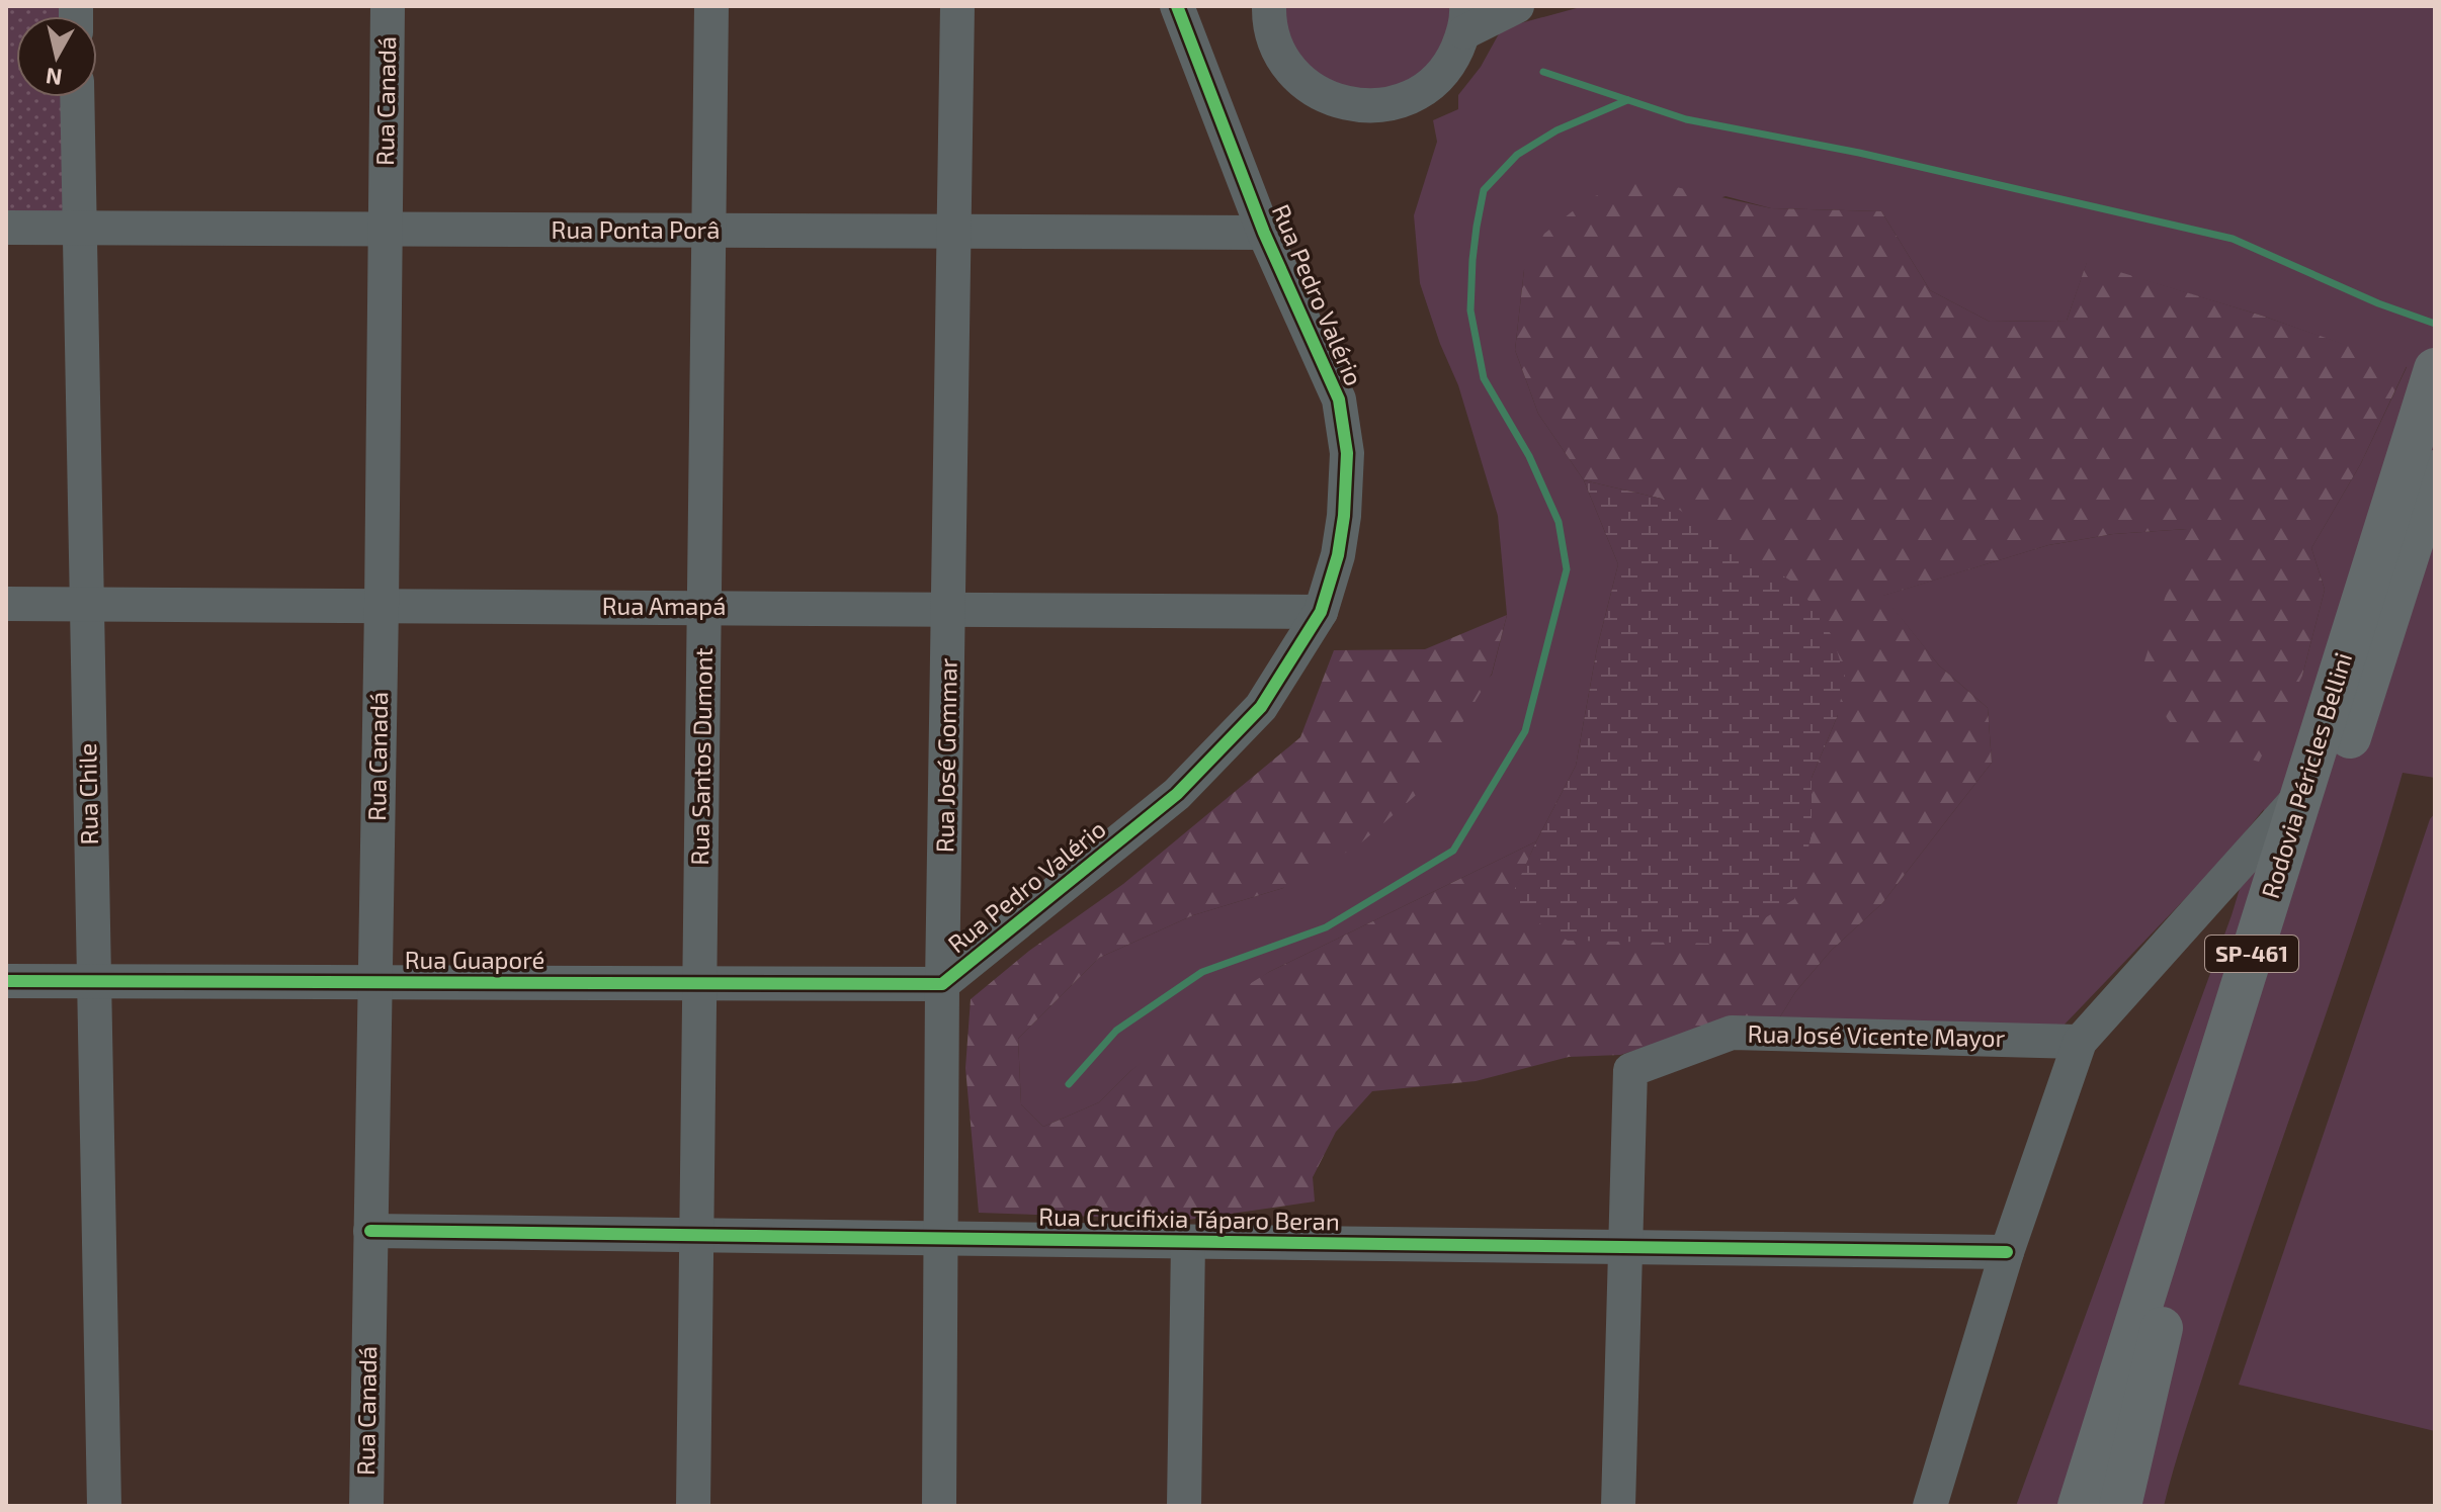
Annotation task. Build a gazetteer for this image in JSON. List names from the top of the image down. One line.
{"streets":{"main road":["Rodovia Péricles Bellini","SP-461"],"street":["Rua Canadá","Rua Ponta Porâ","Rua Pedro Valério","Rua Amapá","Rua José Gommar","Rua Santos Dumont","Rua Chile","Rua Guaporé","Rua José Vicente Mayor","Rua Crucifixia Táparo Beran"]},"crossings":[["Rua Canadá","Rua Ponta Porâ"],["Rua Canadá","Rua Amapá"],["Rua Canadá","Rua Guaporé"],["Rua Canadá","Rua Crucifixia Táparo Beran"],["Rua Ponta Porâ","Rua Pedro Valério"],["Rua Ponta Porâ","Rua José Gommar"],["Rua Ponta Porâ","Rua Santos Dumont"],["Rua Ponta Porâ","Rua Chile"],["Rua Pedro Valério","Rua Amapá"],["Rua Pedro Valério","Rua José Gommar"],["Rua Pedro Valério","Rua Guaporé"],["Rua Amapá","Rua José Gommar"],["Rua Amapá","Rua Santos Dumont"],["Rua Amapá","Rua Chile"],["Rua José Gommar","Rua Guaporé"],["Rua José Gommar","Rua Crucifixia Táparo Beran"],["Rua Santos Dumont","Rua Guaporé"],["Rua Santos Dumont","Rua Crucifixia Táparo Beran"],["Rua Chile","Rua Guaporé"],["Rua José Vicente Mayor","Rua Crucifixia Táparo Beran"]],"north":"bottom"}
